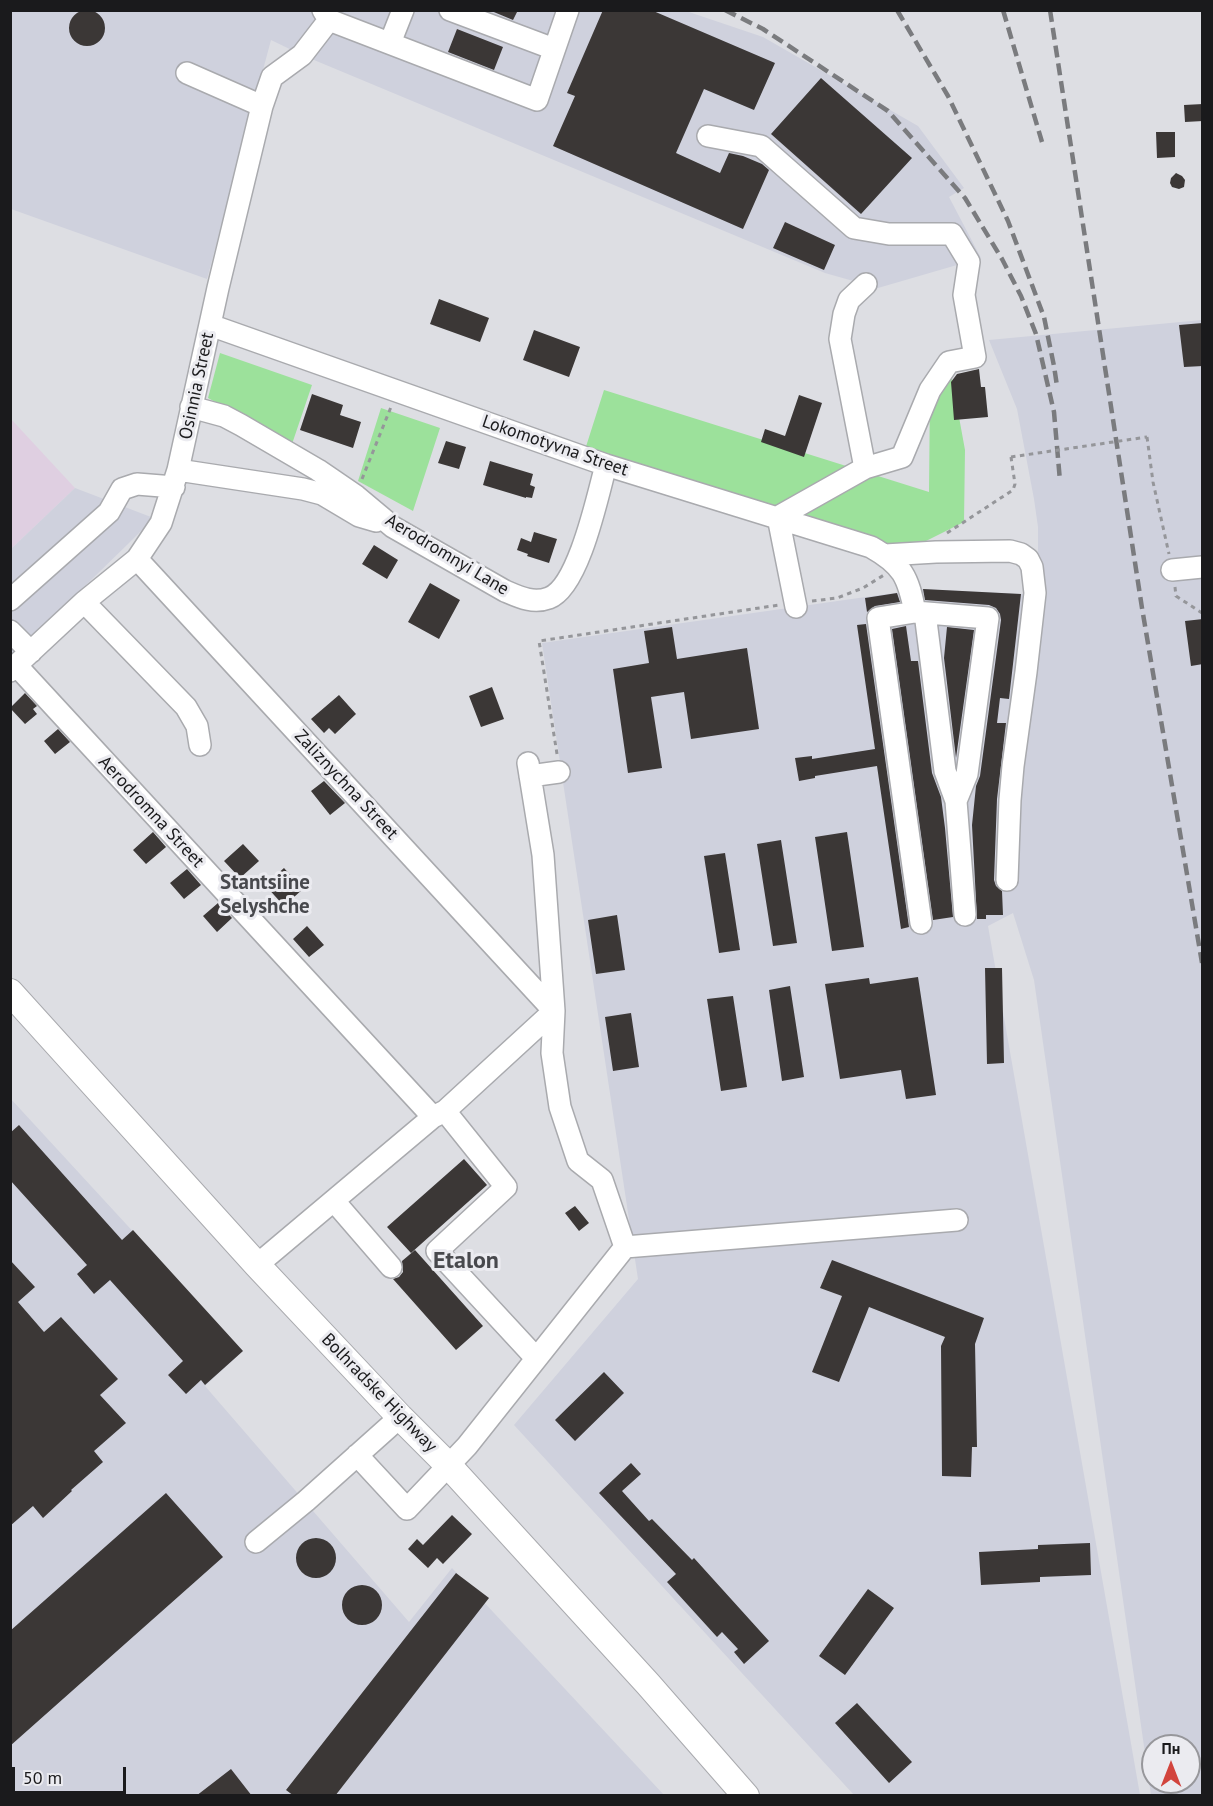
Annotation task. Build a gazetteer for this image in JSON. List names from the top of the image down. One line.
{"streets":{"main road":["Bolhradske Highway"],"street":["Osinnia Street","Lokomotyvna Street","Aerodromnyi Lane","Zaliznychna Street","Aerodromna Street"]},"crossings":[["Osinnia Street","Lokomotyvna Street"],["Osinnia Street","Aerodromnyi Lane"],["Osinnia Street","Zaliznychna Street"],["Osinnia Street","Aerodromna Street"],["Lokomotyvna Street","Aerodromnyi Lane"]],"districts":["Stantsiine Selyshche","Etalon"],"scale_bar":"50 m","north":"top"}
